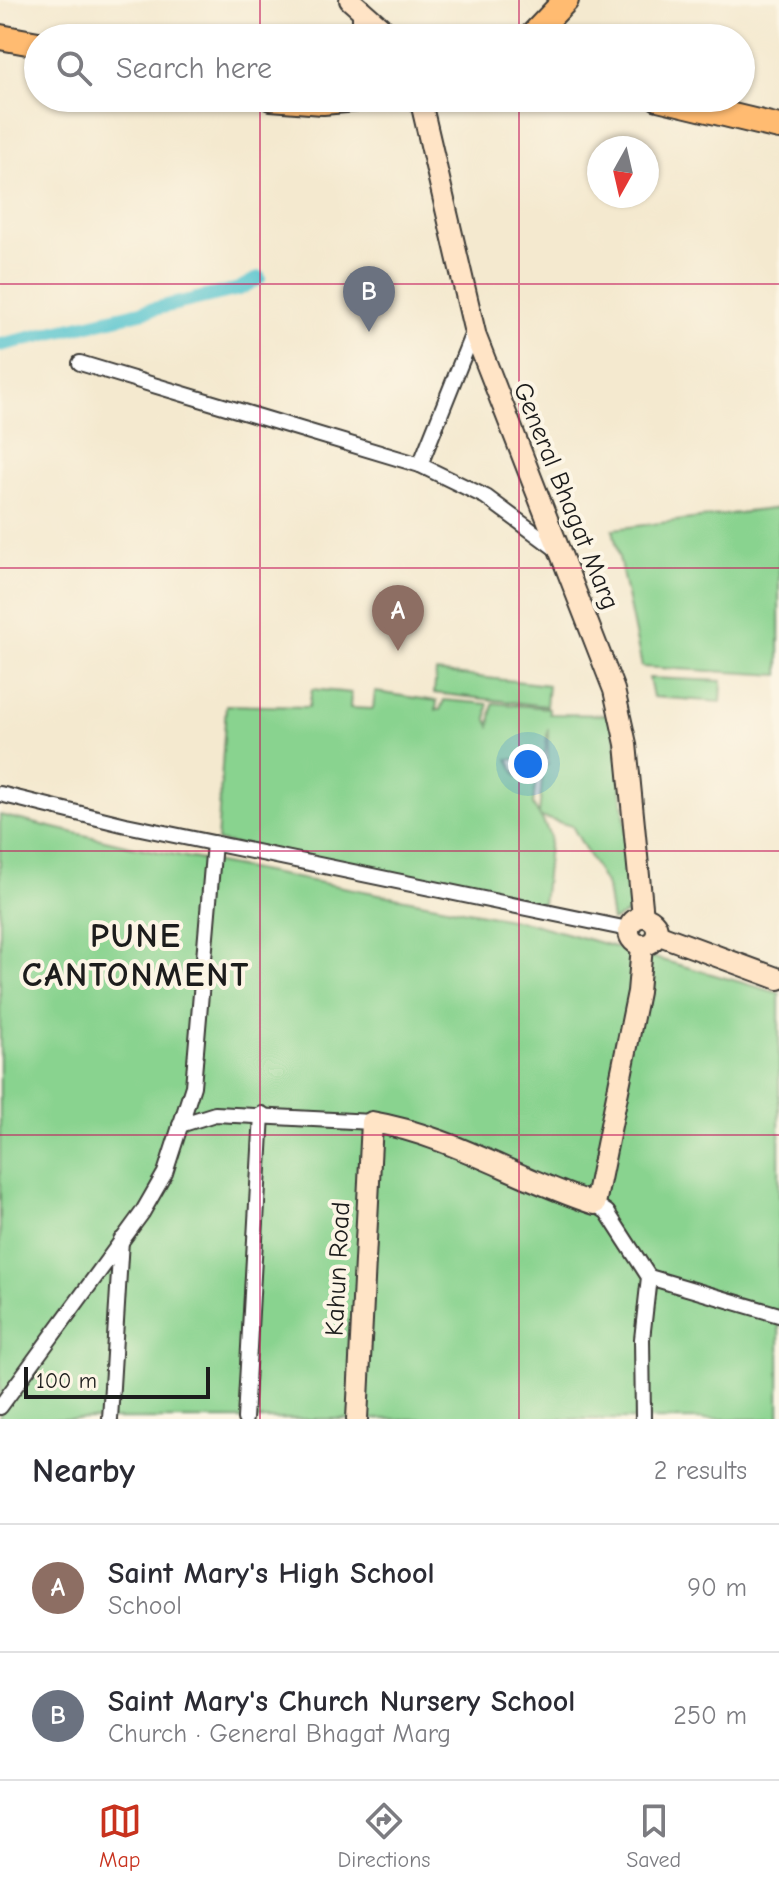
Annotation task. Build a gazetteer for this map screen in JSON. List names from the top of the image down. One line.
{"streets":{"street":["General Bhagat Marg","Kahun Road"]},"districts":["PUNE CANTONMENT"],"scale_bar":"100 m","north":"bottom","page":{"search":"Search here","pins":["B","A"],"scale":"100 m","heading":["Nearby","2 results"],"list":[{"mark":"A","name":"Saint Mary's High School","note":"School","value":"90 m"},{"mark":"B","name":"Saint Mary's Church Nursery School","note":"Church · General Bhagat Marg","value":"250 m"}],"nav":["Map","Directions","Saved"]}}
